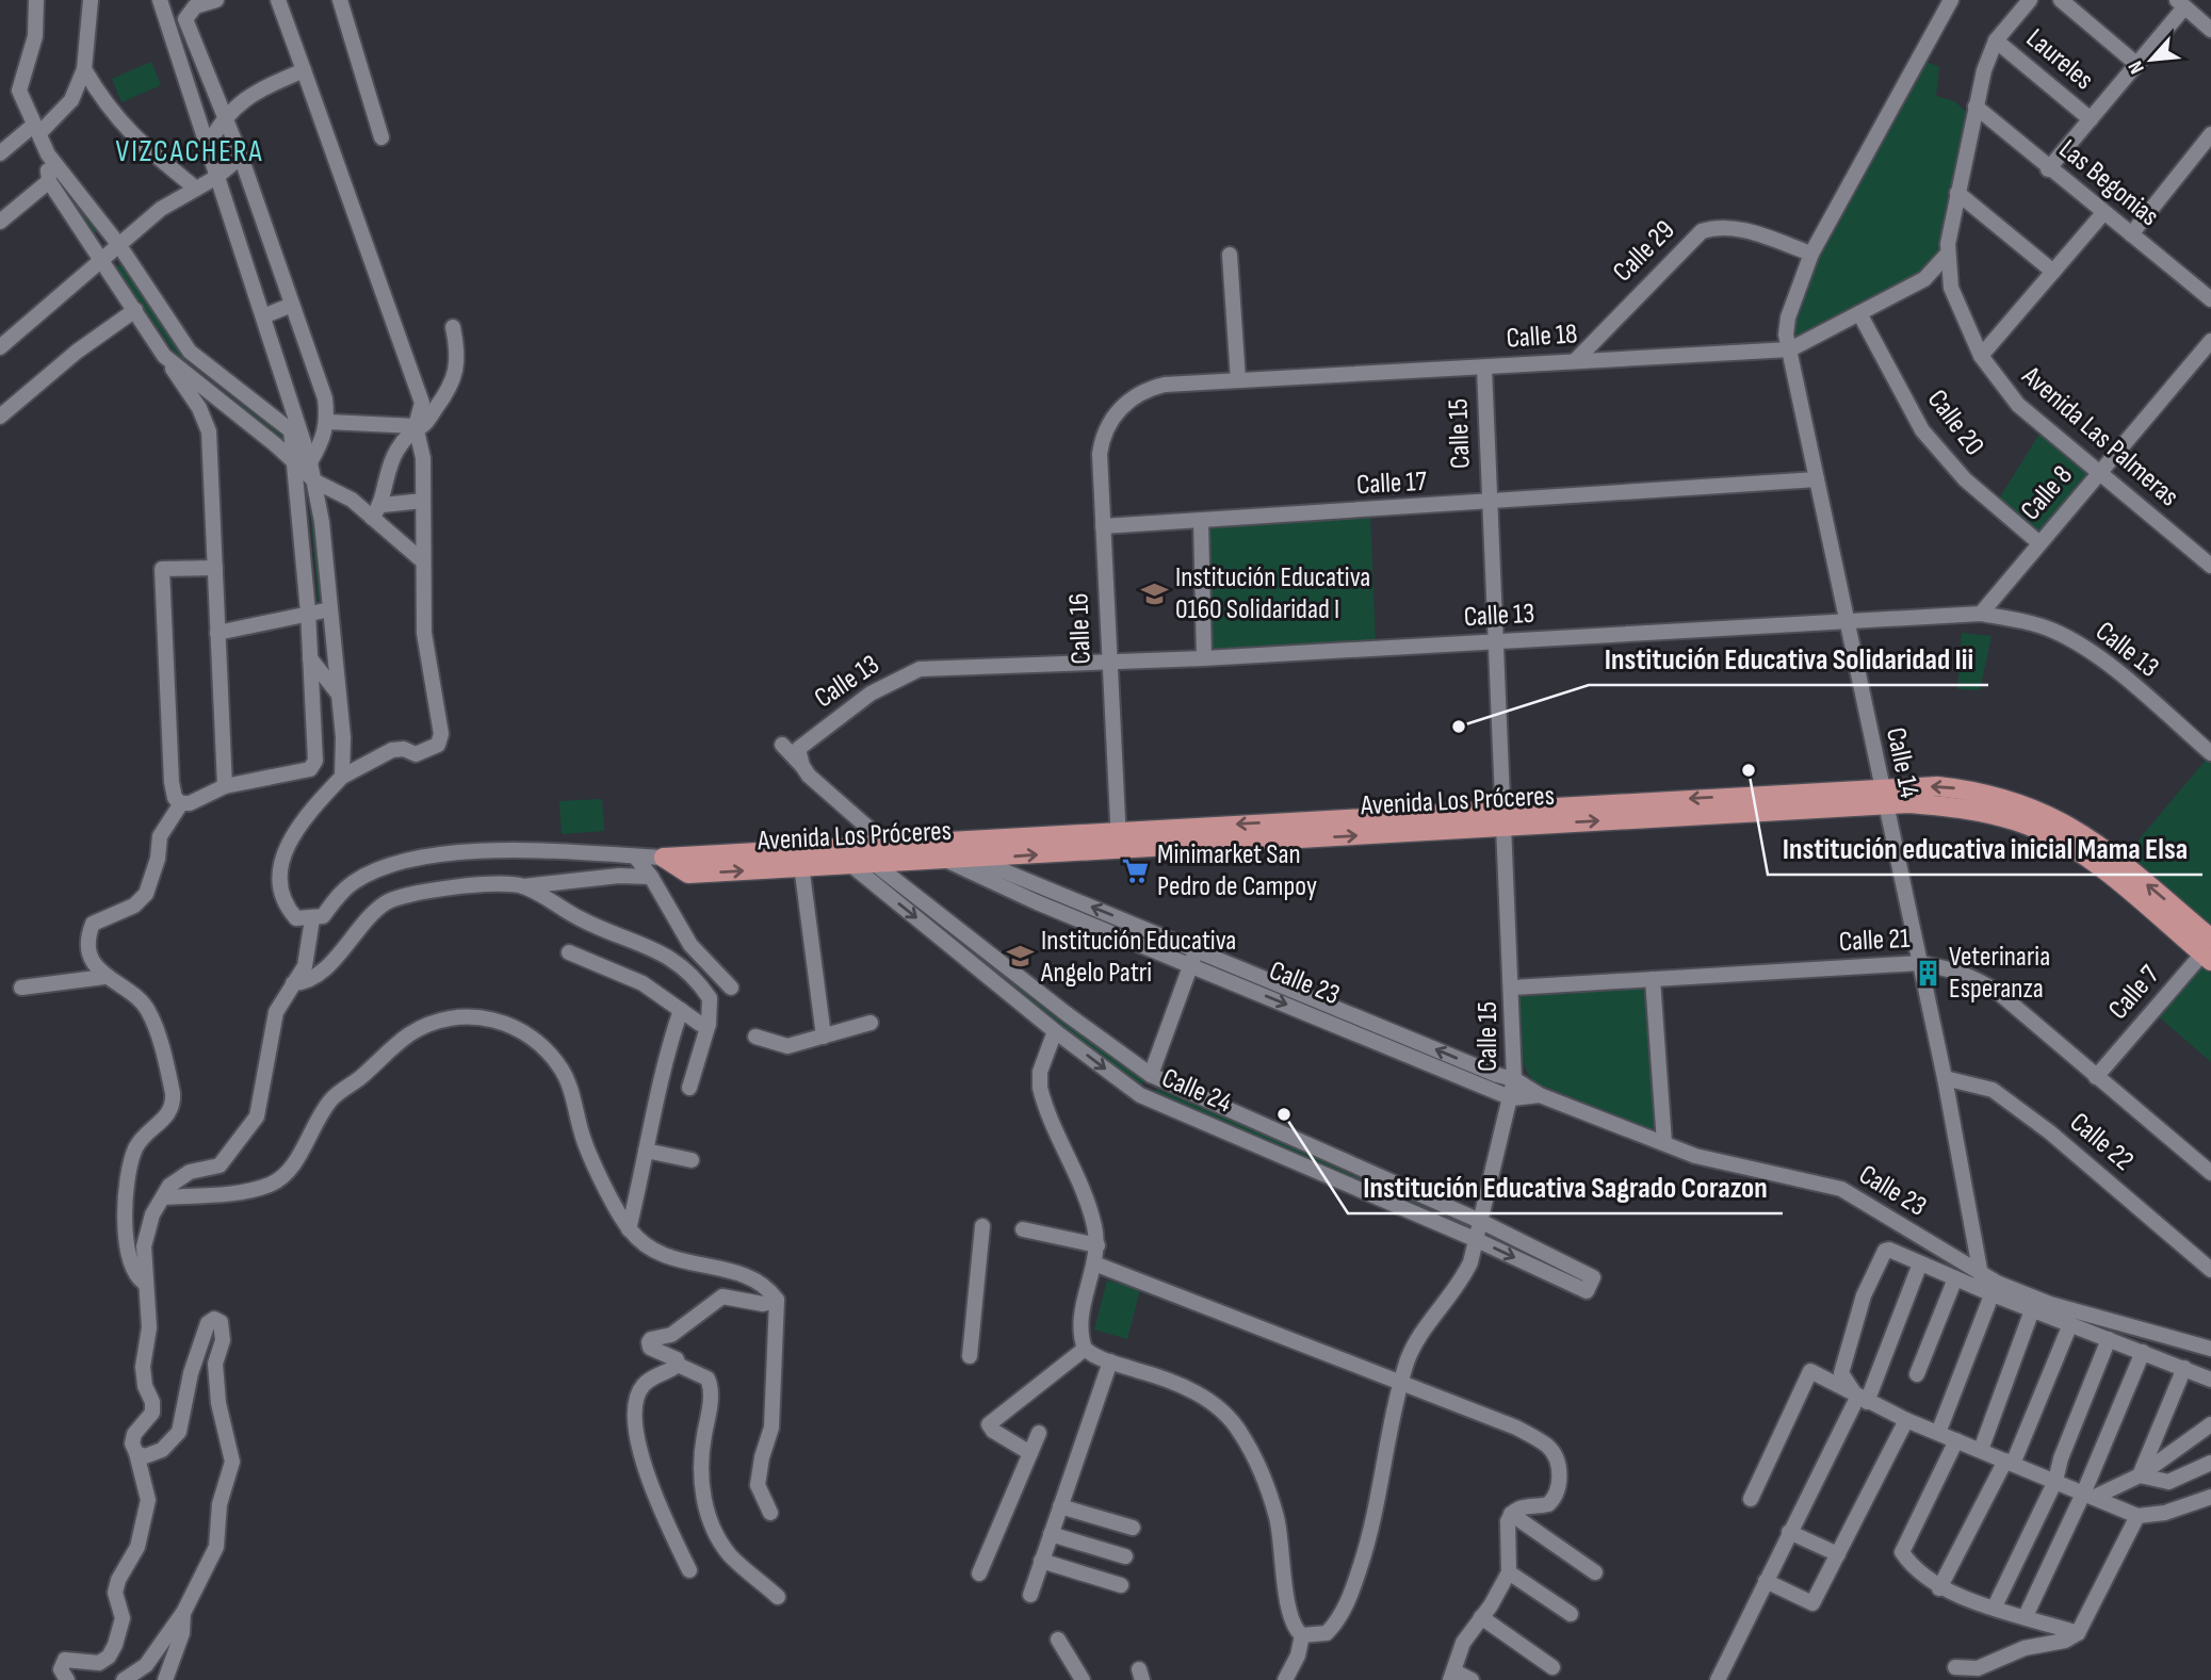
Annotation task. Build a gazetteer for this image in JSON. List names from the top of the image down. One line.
{"streets":{"main road":["Avenida Los Próceres"],"street":["Laureles","Las Begonias","Calle 29","Calle 18","Calle 20","Calle 15","Avenida Las Palmeras","Calle 17","Calle 8","Calle 13","Calle 16","Calle 14","Calle 21","Calle 23","Calle 7","Calle 24","Calle 22"]},"crossings":[["Laureles","Avenida Las Palmeras"],["Las Begonias","Avenida Las Palmeras"],["Calle 29","Calle 18"],["Calle 29","Calle 14"],["Calle 18","Calle 20"],["Calle 18","Calle 15"],["Calle 18","Avenida Las Palmeras"],["Calle 18","Calle 16"],["Calle 18","Calle 14"],["Calle 20","Calle 8"],["Calle 15","Calle 17"],["Calle 15","Calle 13"],["Calle 15","Avenida Los Próceres"],["Calle 15","Calle 21"],["Calle 15","Calle 23"],["Calle 15","Calle 24"],["Avenida Las Palmeras","Calle 8"],["Calle 17","Calle 16"],["Calle 17","Calle 14"],["Calle 8","Calle 13"],["Calle 13","Calle 16"],["Calle 13","Calle 14"],["Calle 13","Calle 24"],["Calle 16","Avenida Los Próceres"],["Calle 14","Avenida Los Próceres"],["Calle 14","Calle 21"],["Calle 14","Calle 23"],["Calle 14","Calle 22"],["Avenida Los Próceres","Calle 23"],["Avenida Los Próceres","Calle 7"],["Avenida Los Próceres","Calle 24"],["Calle 21","Calle 7"]],"districts":["VIZCACHERA"],"places":{"school or university":["Institución Educativa 0160 Solidaridad I","Institución Educativa Angelo Patri"],"other":["Institución Educativa Solidaridad Iii","Institución educativa inicial Mama Elsa","Institución Educativa Sagrado Corazon"],"supermarket":["Minimarket San Pedro de Campoy"],"building":["Veterinaria Esperanza"]},"north":"bottom left"}
